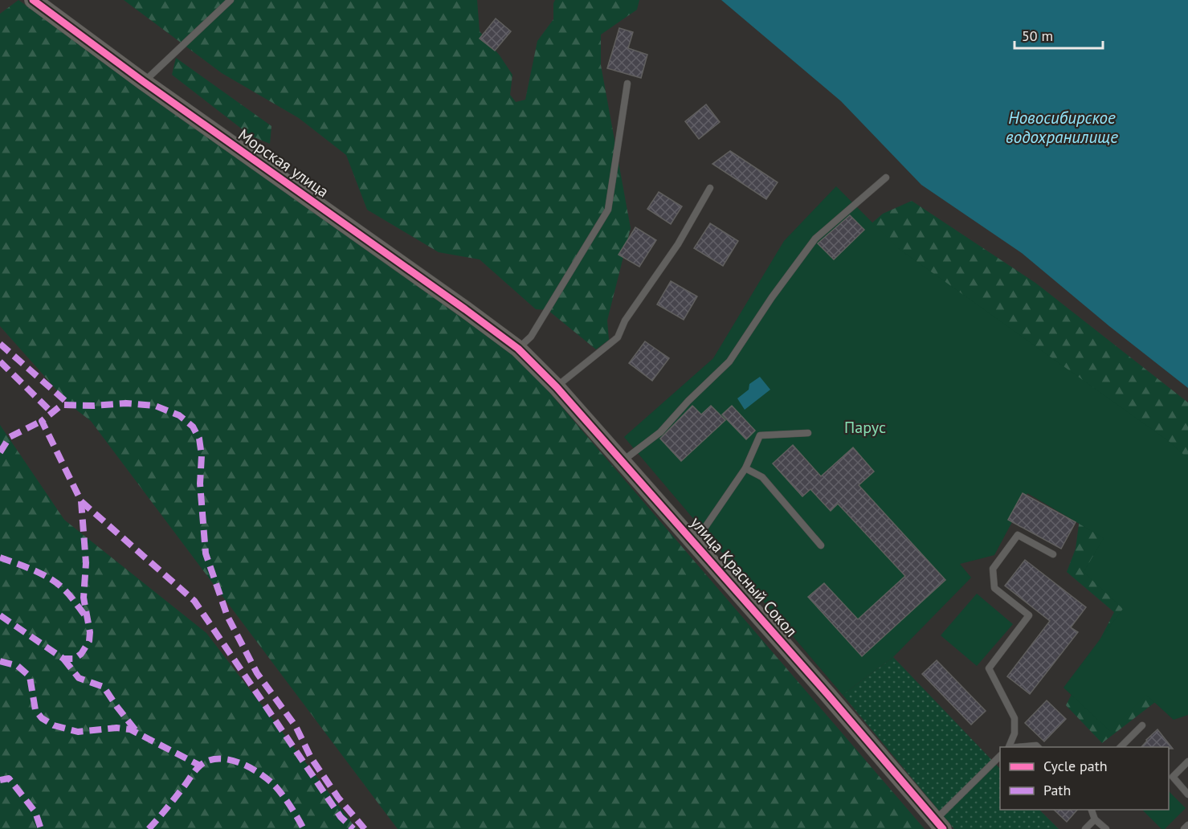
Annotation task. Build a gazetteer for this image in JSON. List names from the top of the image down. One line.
{"streets":{"street":["Морская улица","улица Красный Сокол"]},"crossings":[["Морская улица","улица Красный Сокол"]],"water":["Новосибирское водохранилище"],"parks":["Парус"],"legend":["Cycle path","Path"],"scale_bar":"50 m"}
